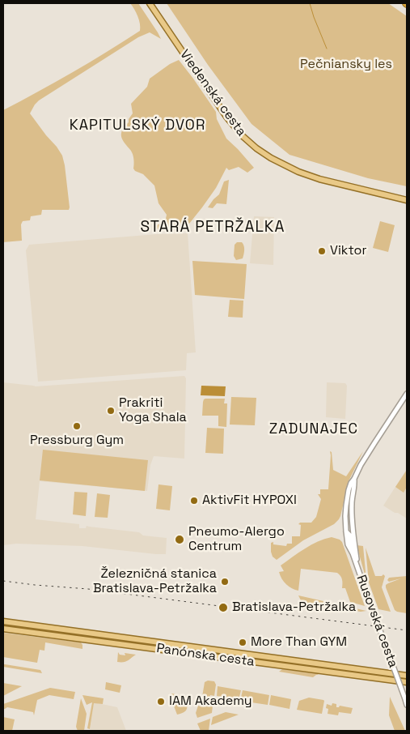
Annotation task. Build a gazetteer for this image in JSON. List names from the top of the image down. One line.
{"streets":{"main road":["Viedenská cesta","Panónska cesta"],"street":["Rusovská cesta"]},"districts":["KAPITULSKÝ DVOR","STARÁ PETRŽALKA","ZADUNAJEC"],"parks":["Pečniansky les"],"places":["Viktor","Prakriti Yoga Shala","Pressburg Gym","AktivFit HYPOXI","Pneumo-Alergo Centrum","Železničná stanica Bratislava-Petržalka","Bratislava-Petržalka","More Than GYM","IAM Akademy"]}
